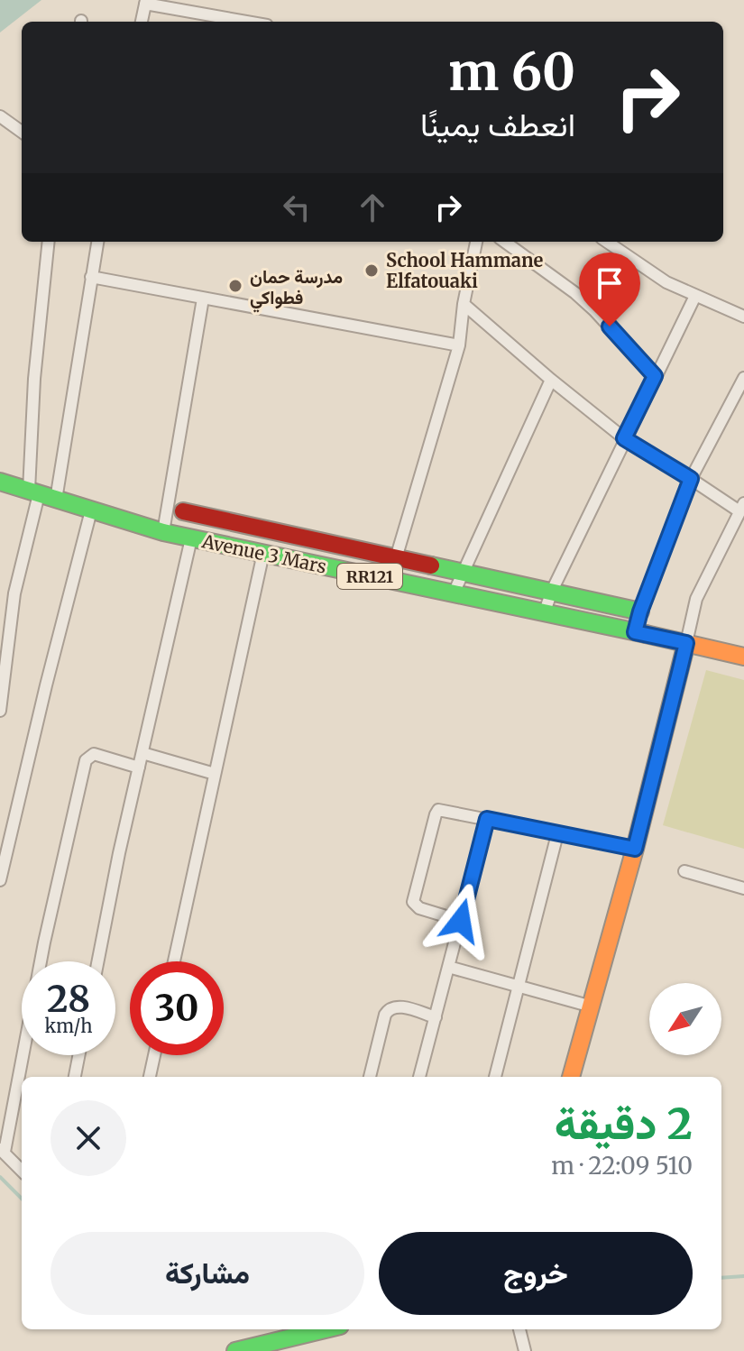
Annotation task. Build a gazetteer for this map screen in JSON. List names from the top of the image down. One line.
{"streets":{"street":["Avenue 3 Mars","RR121"]},"places":["School Hammane Elfatouaki","مدرسة حمان فطواكي"],"north":"bottom left","page":{"turn":["60 m","انعطف يمينًا"],"speed":"28 km/h","limit":"30","heading":["2 دقيقة","510 m · 22:09"],"buttons":["خروج","مشاركة"]}}
